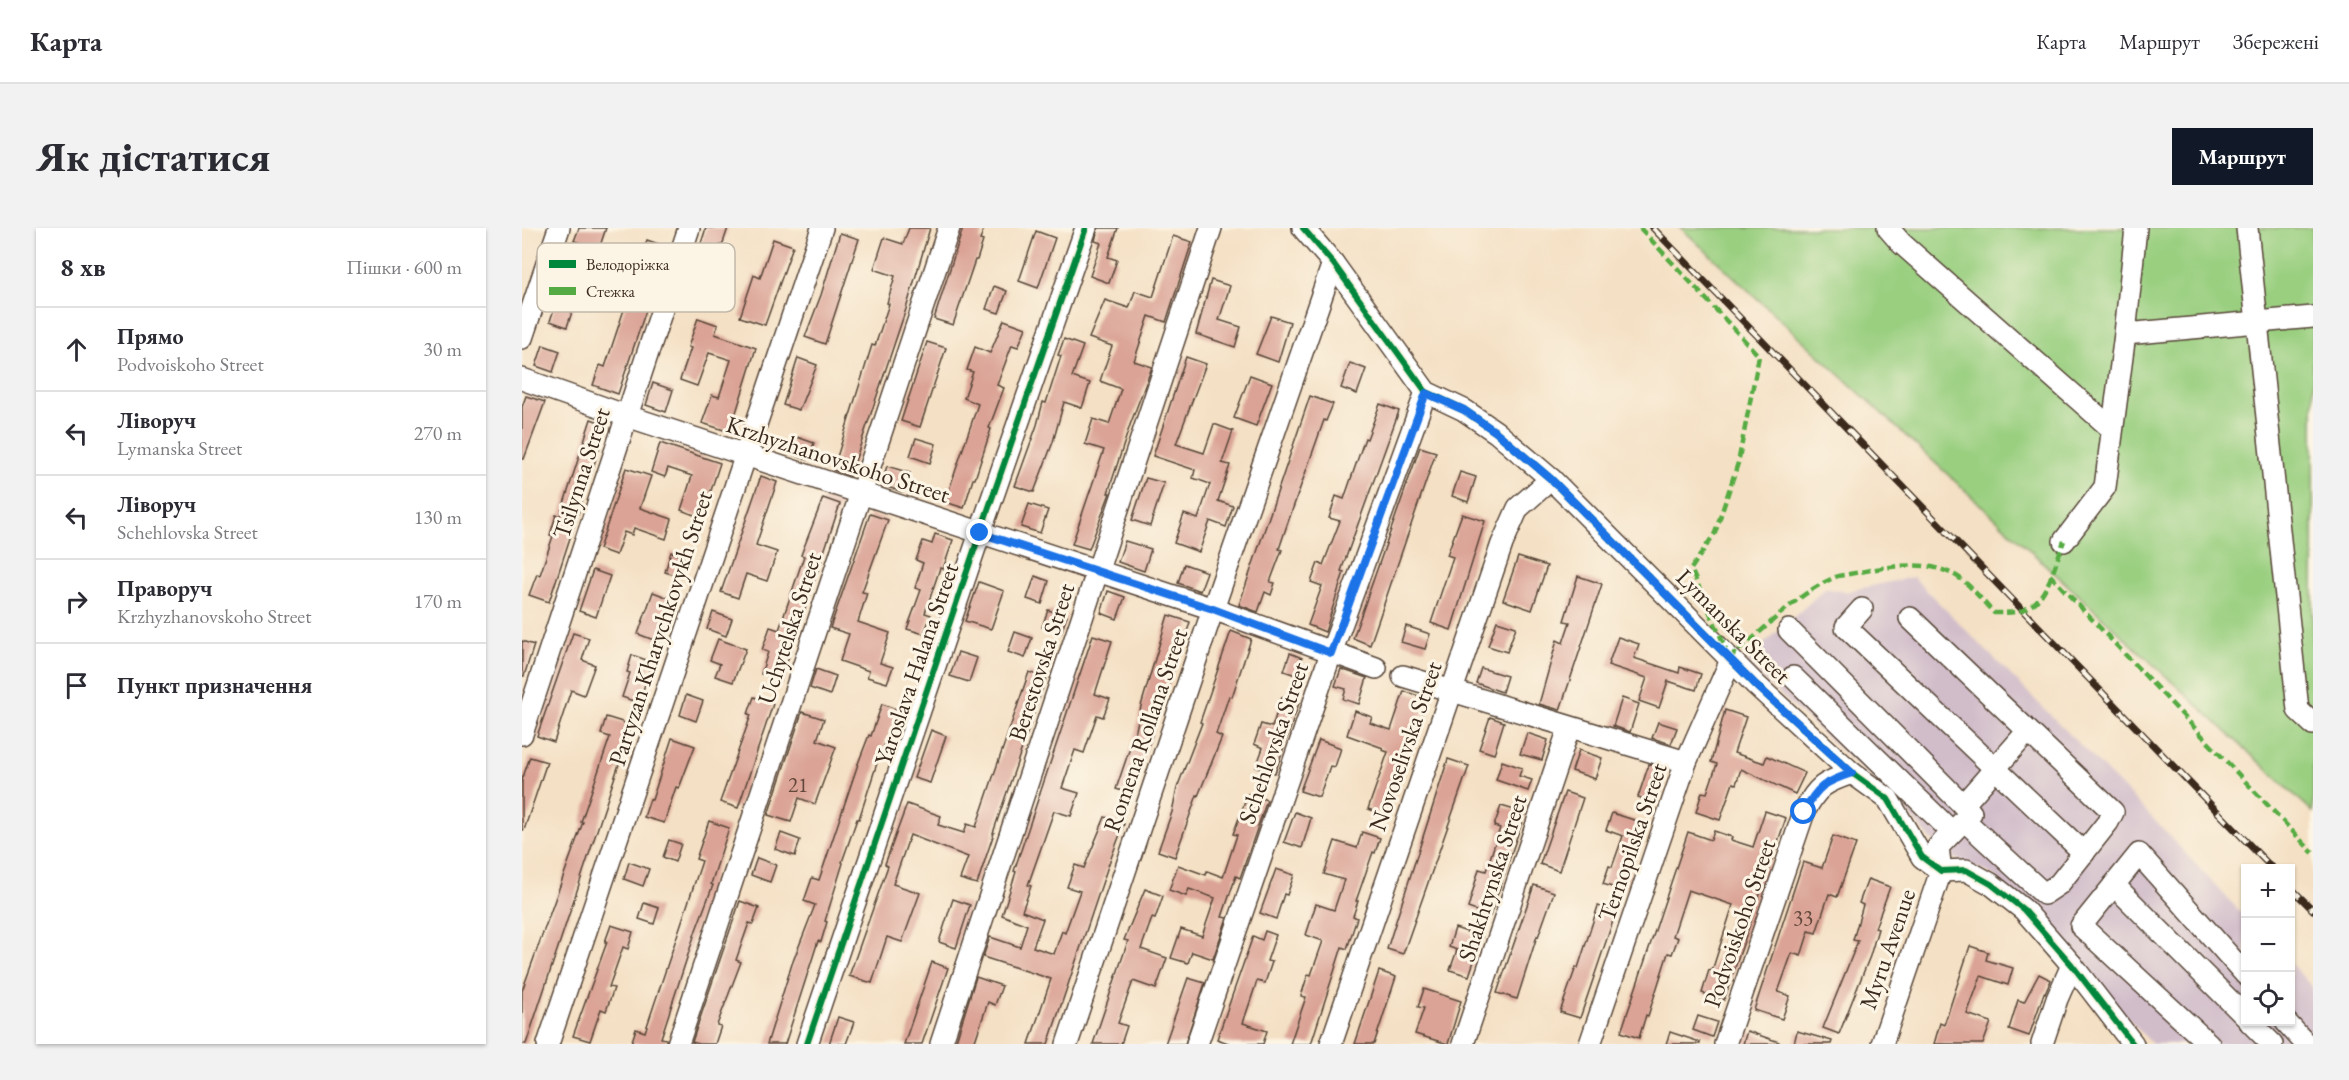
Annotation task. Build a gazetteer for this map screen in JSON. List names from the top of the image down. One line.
{"streets":{"street":["Krzhyzhanovskoho Street","Tsilynna Street","Lymanska Street","Partyzan Kharychkovykh Street","Uchytelska Street","Berestovska Street","Yaroslava Halana Street","Romena Rollana Street","Schehlovska Street","Novoselivska Street","Ternopilska Street","Shakhtynska Street","Podvoiskoho Street","Myru Avenue"]},"crossings":[["Krzhyzhanovskoho Street","Tsilynna Street"],["Krzhyzhanovskoho Street","Partyzan Kharychkovykh Street"],["Krzhyzhanovskoho Street","Uchytelska Street"],["Krzhyzhanovskoho Street","Berestovska Street"],["Krzhyzhanovskoho Street","Yaroslava Halana Street"],["Krzhyzhanovskoho Street","Romena Rollana Street"],["Krzhyzhanovskoho Street","Schehlovska Street"],["Lymanska Street","Schehlovska Street"],["Lymanska Street","Novoselivska Street"],["Lymanska Street","Ternopilska Street"],["Lymanska Street","Podvoiskoho Street"],["Lymanska Street","Myru Avenue"]],"house_numbers":["21","33"],"legend":["Велодоріжка","Стежка"],"page":{"header":"Карта","nav":["Карта","Маршрут","Збережені"],"buttons":"Маршрут","title":"Як дістатися","heading":["8 хв","Пішки · 600 m"],"list":[["Прямо","Podvoiskoho Street","30 m"],["Ліворуч","Lymanska Street","270 m"],["Ліворуч","Schehlovska Street","130 m"],["Праворуч","Krzhyzhanovskoho Street","170 m"],"Пункт призначення"],"map_buttons":["+","−"]}}
